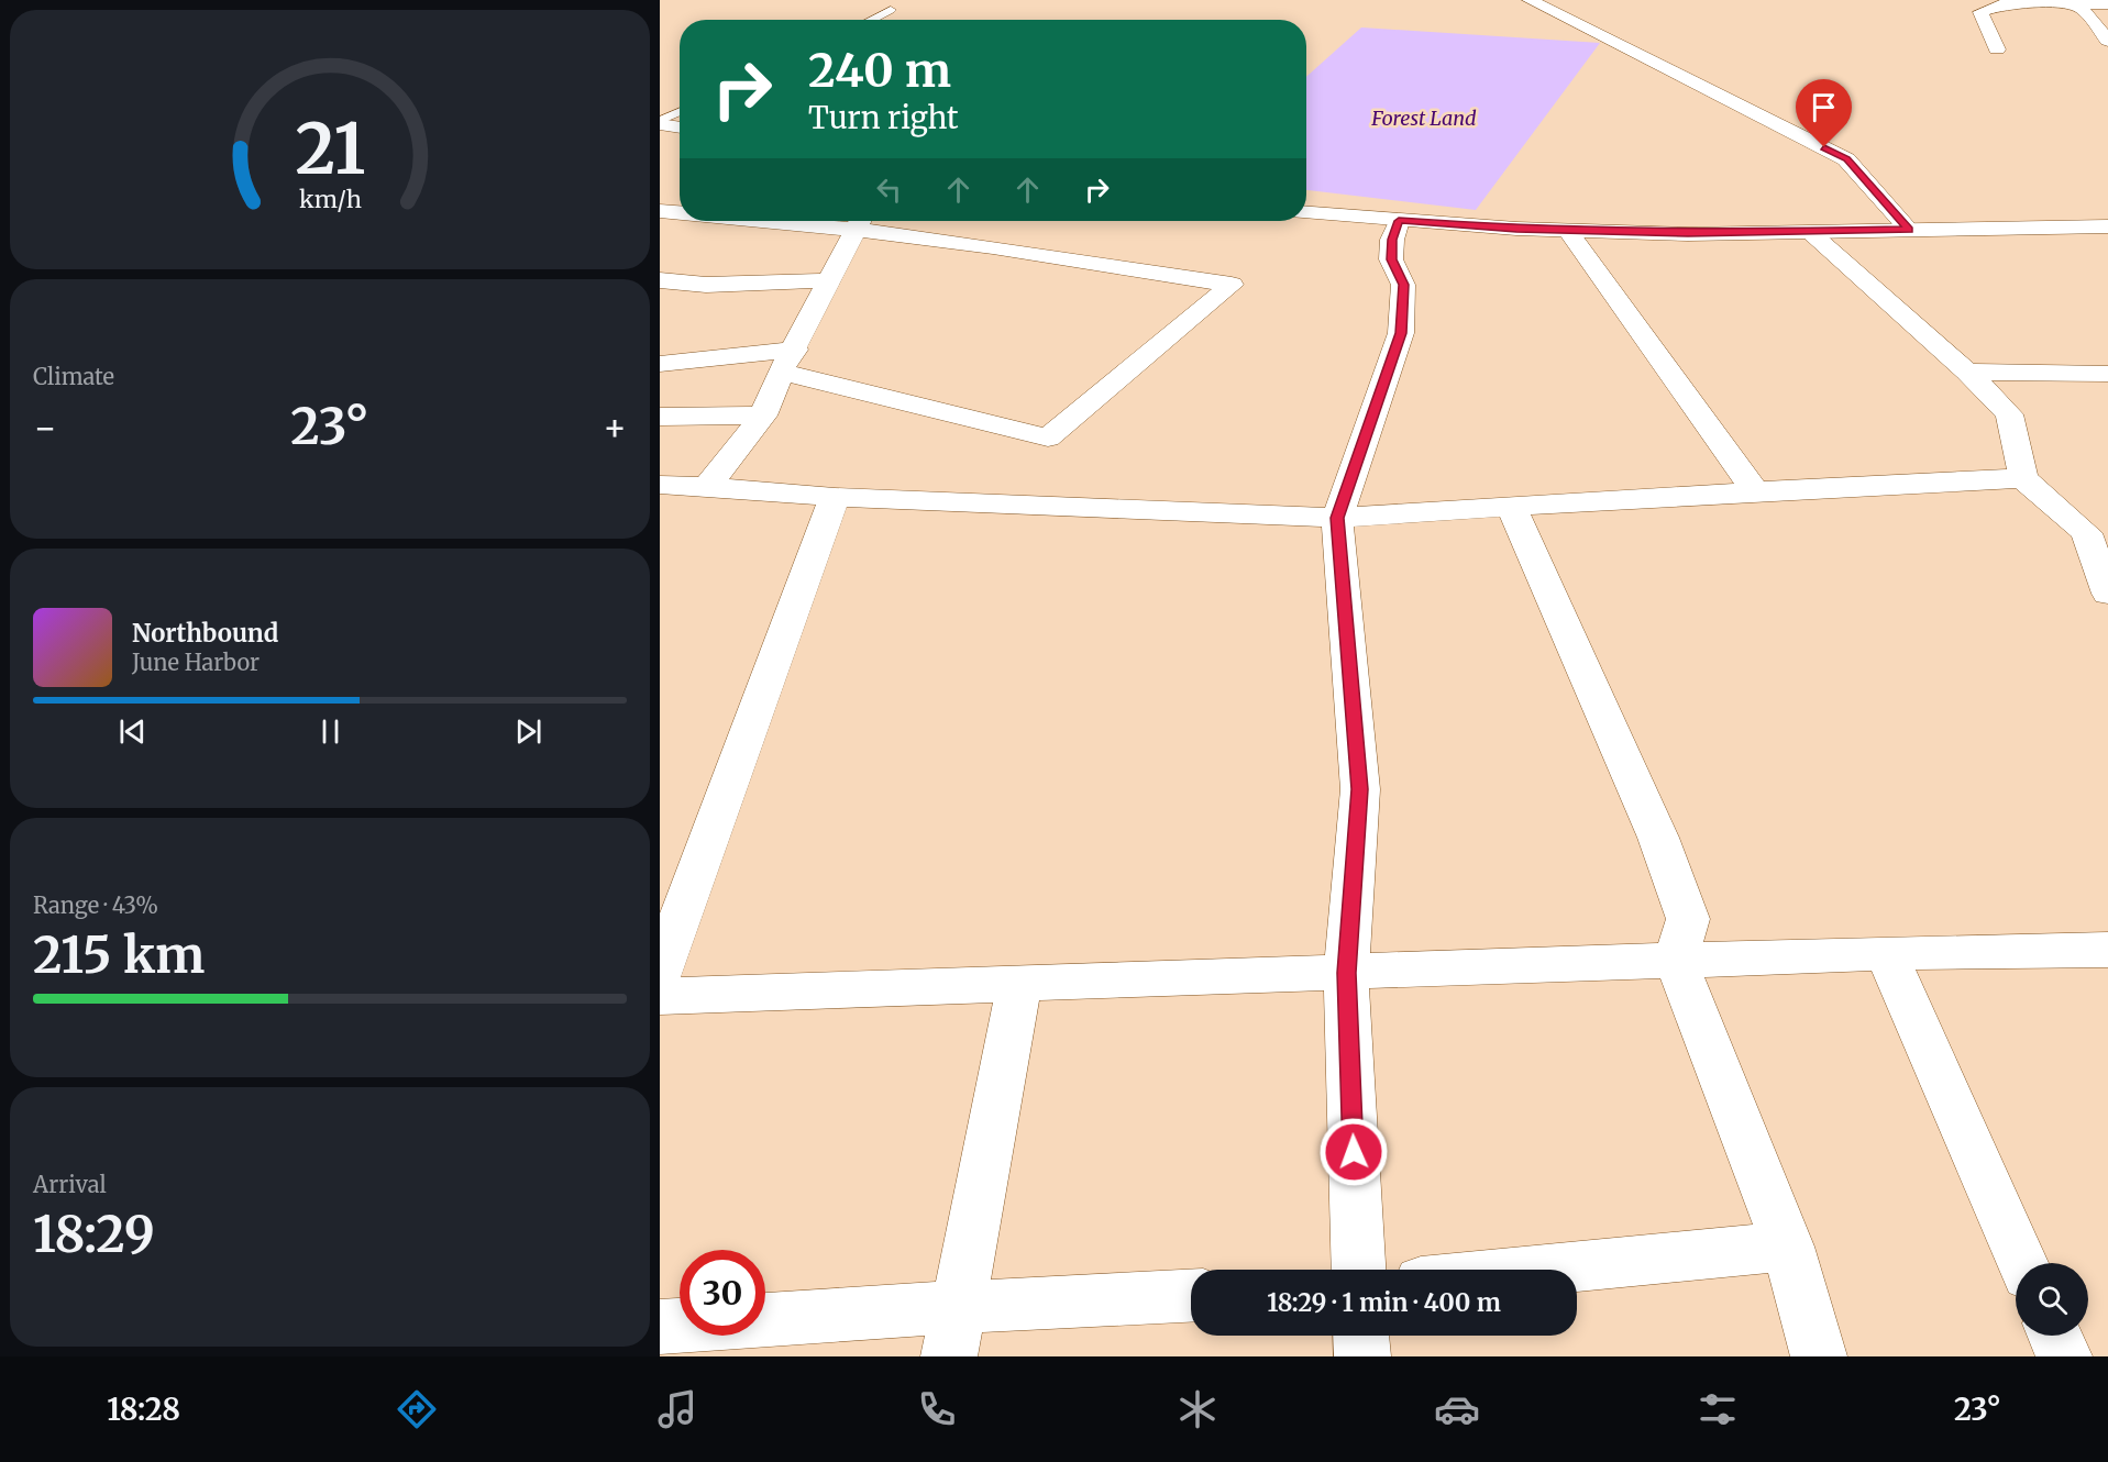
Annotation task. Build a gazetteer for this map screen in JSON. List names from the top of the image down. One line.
{"parks":["Forest Land"],"page":{"turn":["240 m","Turn right"],"tile":["Climate",["Range · 43%","215 km"],["Arrival","18:29"]],"heat":["−","23°","+"],"song":["Northbound","June Harbor"],"limit":"30","trip":"18:29 · 1 min · 400 m","tabs":["18:28","23°"],"gauge":["21","km/h"]}}
